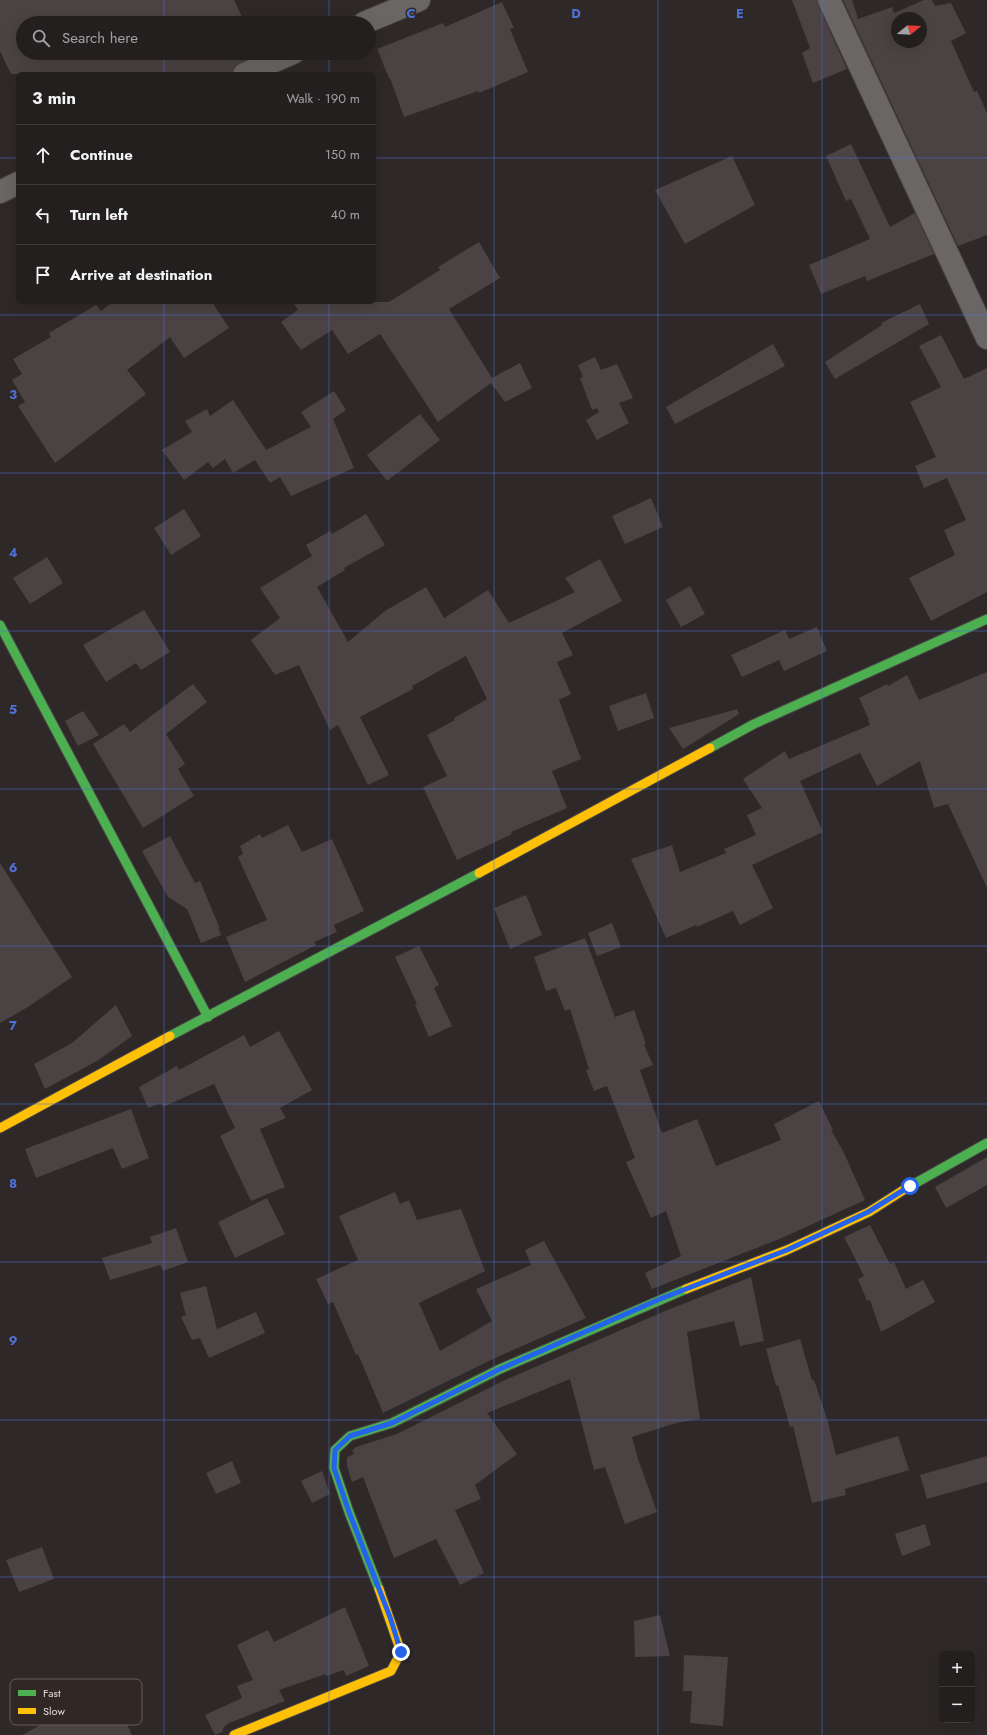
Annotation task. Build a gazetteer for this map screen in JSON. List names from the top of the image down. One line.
{"legend":["Fast","Slow"],"north":"right","page":{"search":"Search here","heading":["3 min","Walk · 190 m"],"list":[["Continue","150 m"],["Turn left","40 m"],"Arrive at destination"],"map_buttons":["+","−"]},"grid":{"columns":["C","D","E"],"rows":["3","4","5","6","7","8","9"]}}
